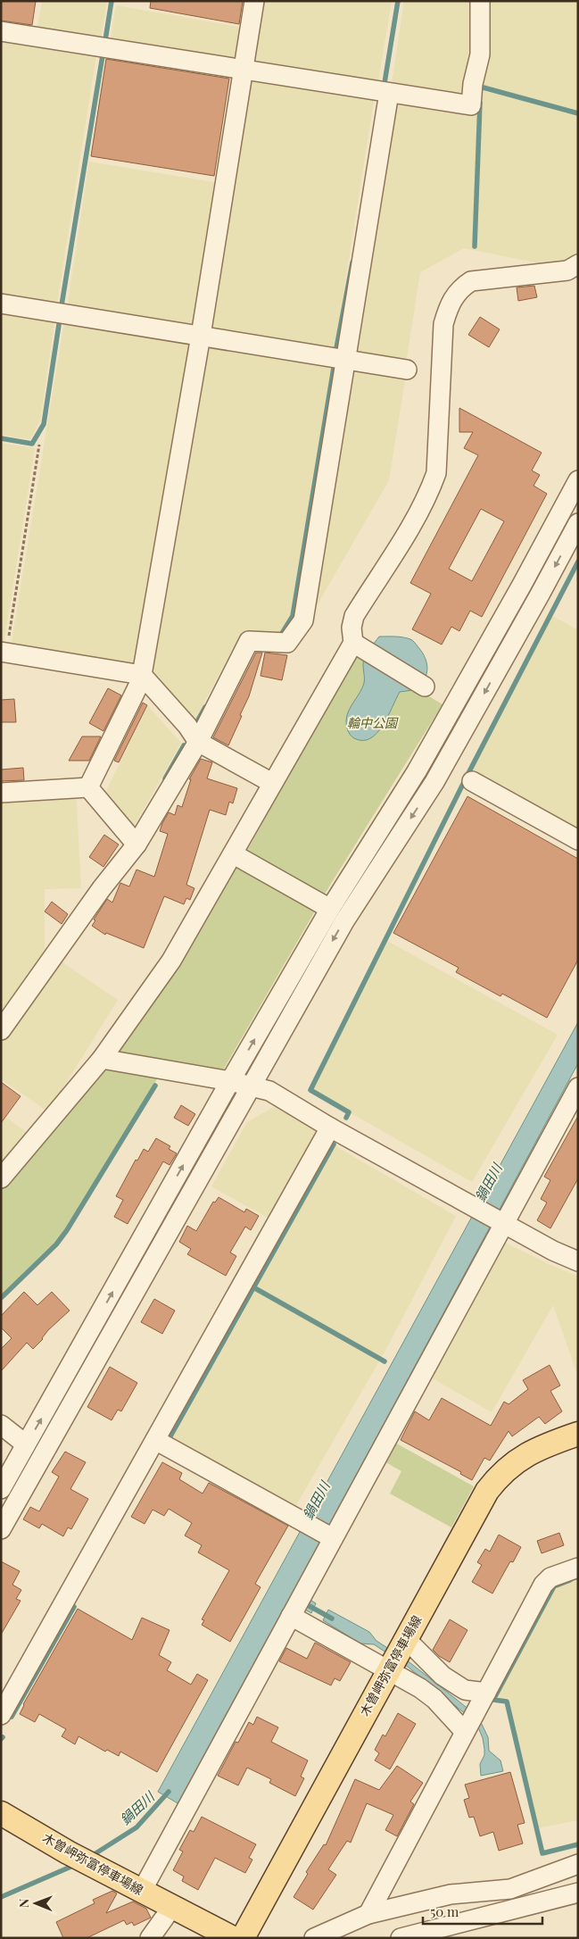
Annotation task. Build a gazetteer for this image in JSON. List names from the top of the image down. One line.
{"streets":{"main road":["木曽岬弥富停車場線"]},"water":["鍋田川"],"parks":["輪中公園"],"scale_bar":"50 m","north":"left"}
